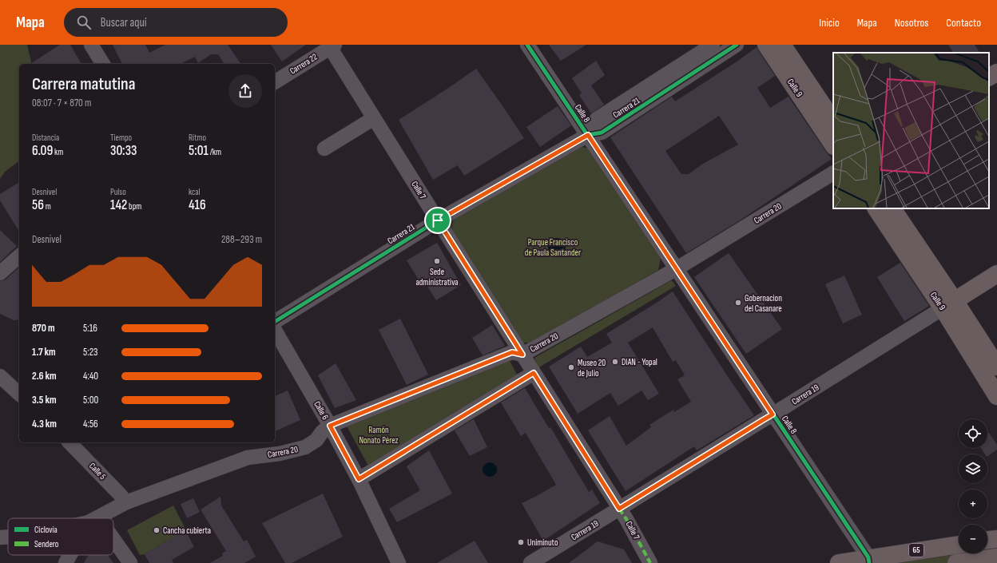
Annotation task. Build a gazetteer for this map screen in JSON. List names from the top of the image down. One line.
{"streets":{"main road":["Calle 9","Carrera 19","65"],"street":["Carrera 22","Carrera 21","Calle 8","Calle 7","Carrera 20","Calle 6","Calle 5"]},"crossings":[["Carrera 22","Calle 7"],["Calle 9","Carrera 19"],["Carrera 21","Calle 8"],["Carrera 21","Calle 7"],["Calle 8","Carrera 20"],["Calle 8","Carrera 19"],["Calle 8","65"],["Calle 7","Carrera 20"],["Calle 7","Carrera 19"],["Carrera 20","Calle 6"],["Carrera 20","Calle 5"]],"parks":["Parque Francisco de Paula Santander","Ramón Nonato Pérez"],"places":["Sede administrativa","Gobernacion del Casanare","DIAN - Yopal","Museo 20 de Julio","Cancha cubierta","Uniminuto"],"legend":["Ciclovía","Sendero"],"page":{"header":"Mapa","search":"Buscar aquí","nav":["Inicio","Mapa","Nosotros","Contacto"],"heading":["Carrera matutina","08:07 · 7 × 870 m"],"stats":[["Distancia","6.09 km"],["Tiempo","30:33"],["Ritmo","5:01 /km"],["Desnivel","56 m"],["Pulso","142 bpm"],["kcal","416"]],"chart":["Desnivel","288–293 m"],"list":[{"name":"870 m","note":"5:16"},{"name":"1.7 km","note":"5:23"},{"name":"2.6 km","note":"4:40"},{"name":"3.5 km","note":"5:00"},{"name":"4.3 km","note":"4:56"}],"map_buttons":["+","−"]}}
